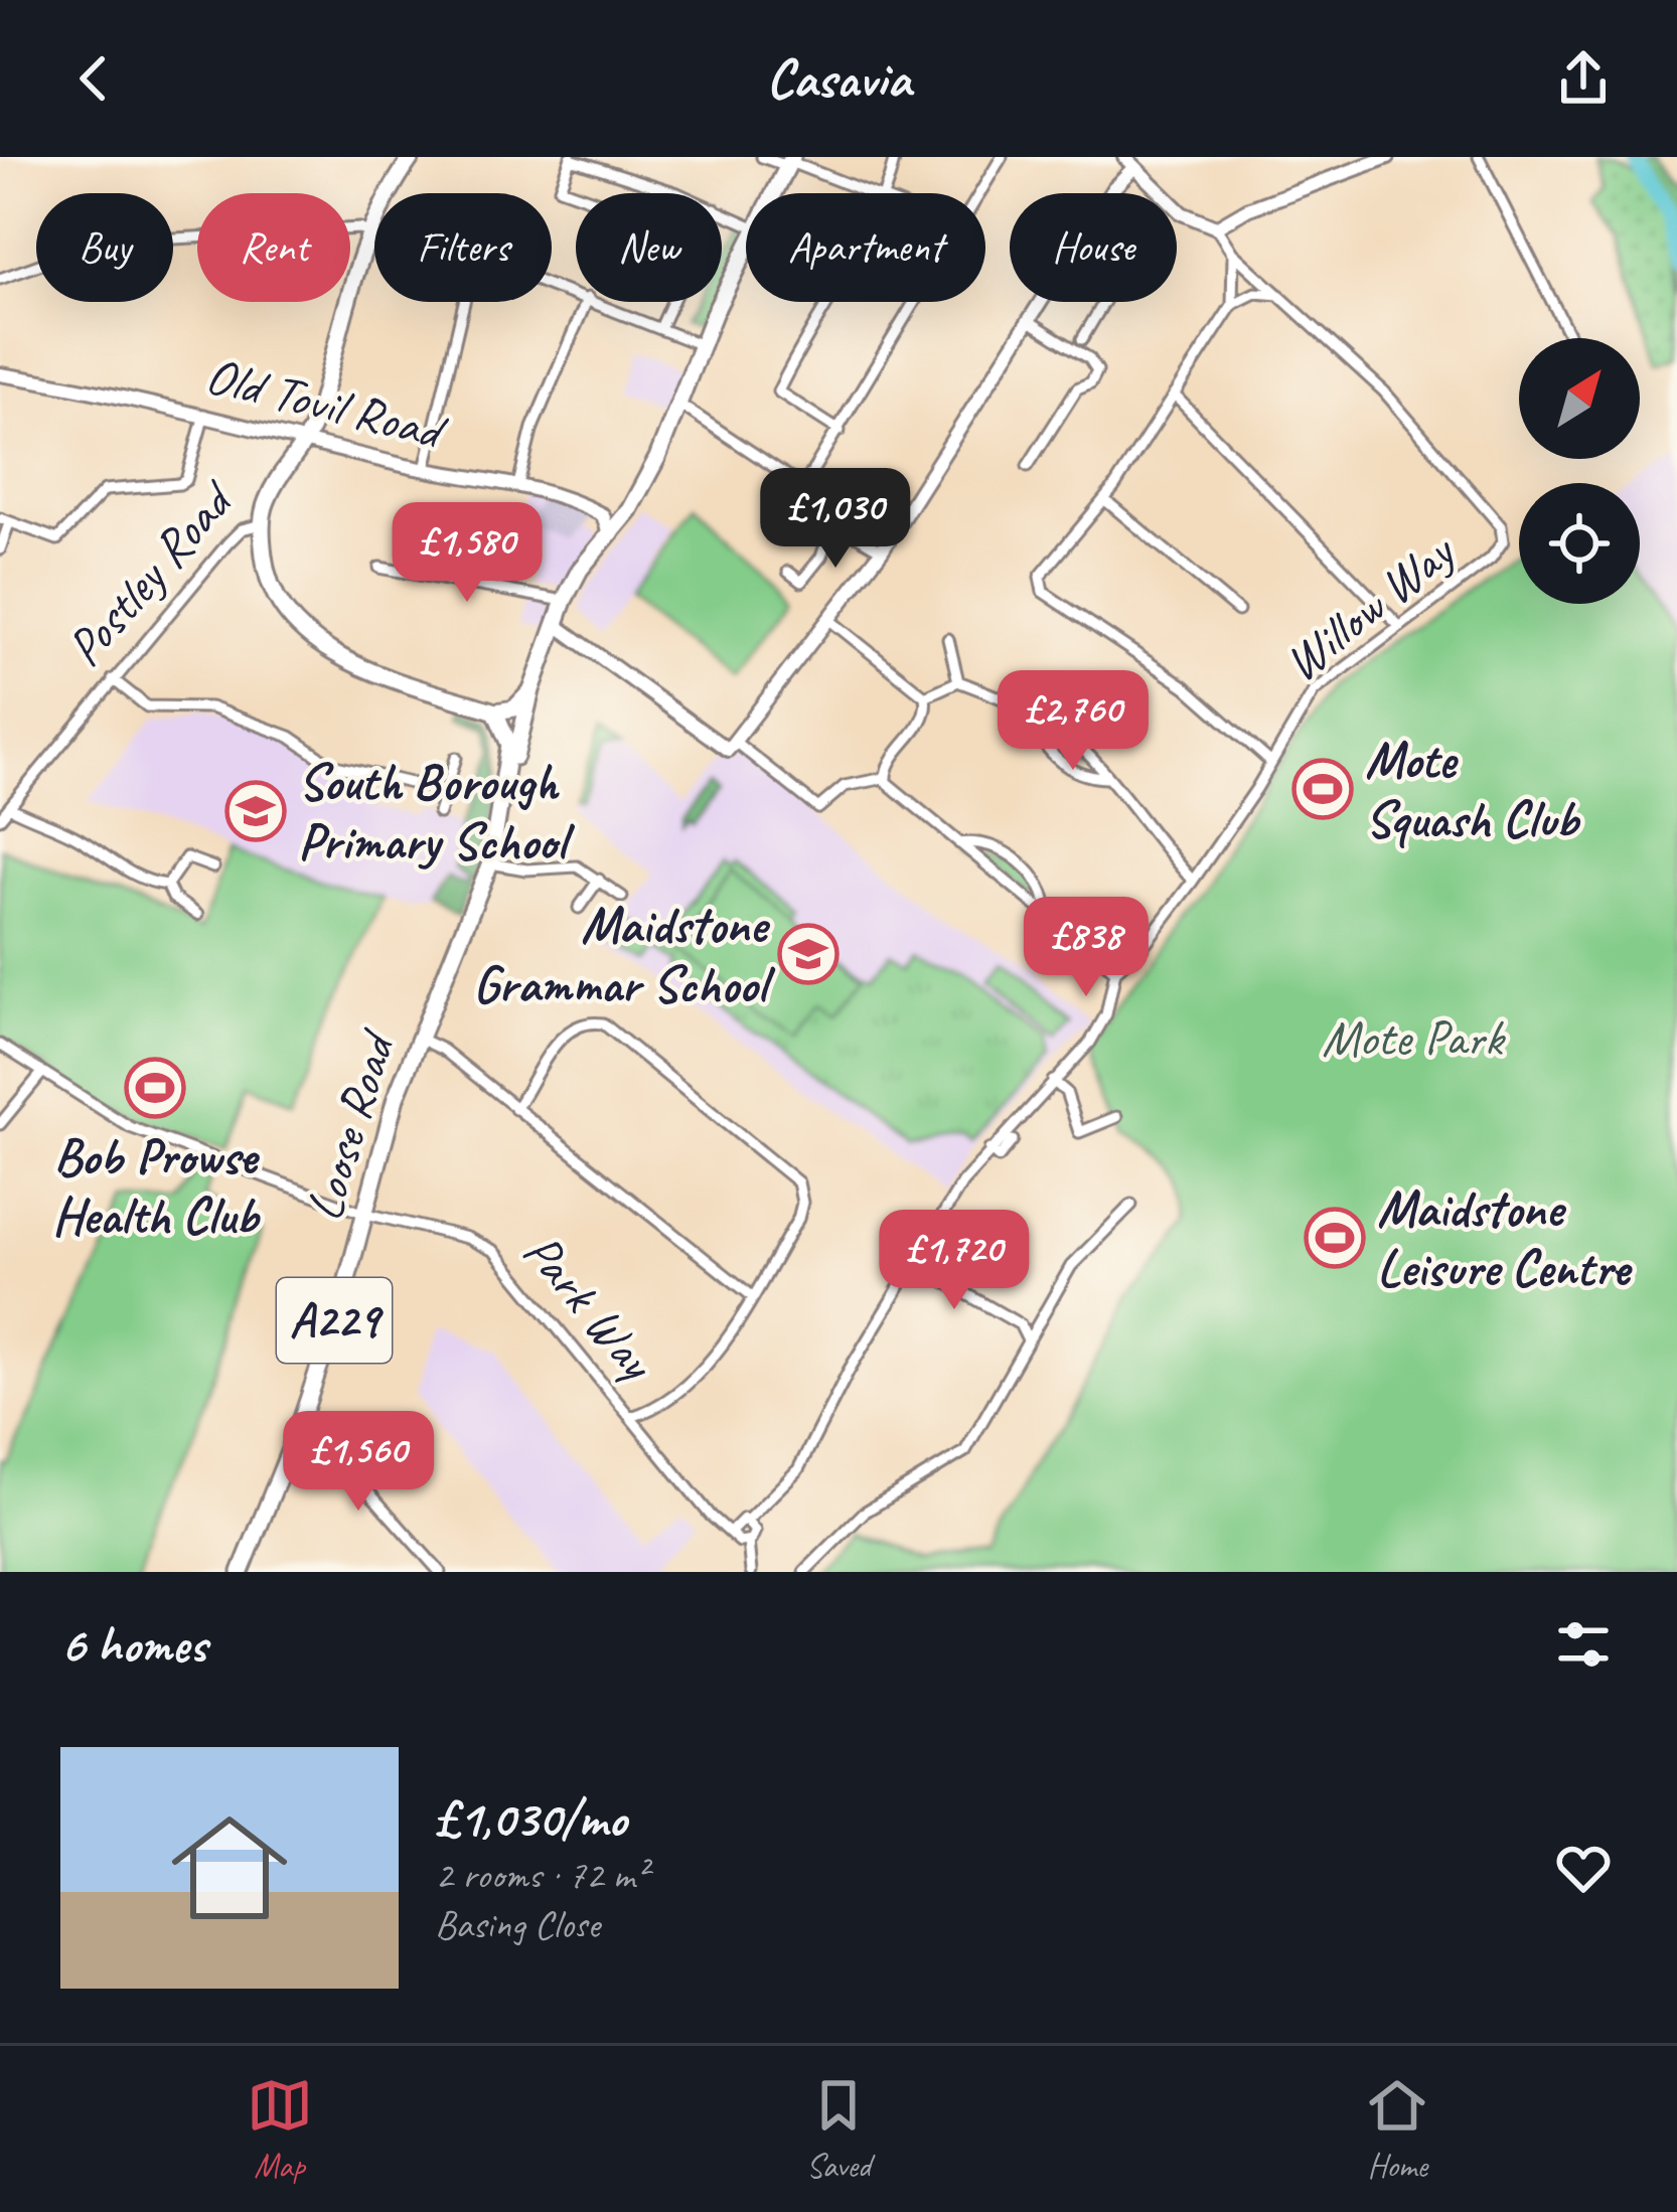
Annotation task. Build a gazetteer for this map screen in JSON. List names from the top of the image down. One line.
{"streets":{"highway":["Postley Road","Loose Road","A229"],"street":["Old Tovil Road","Willow Way","Park Way"]},"crossings":[["Old Tovil Road","Postley Road"],["Old Tovil Road","Loose Road"],["Old Tovil Road","A229"],["Loose Road","Park Way"],["Loose Road","A229"]],"parks":["Mote Park"],"places":{"sports":["Mote Squash Club","Bob Prowse Health Club","Maidstone Leisure Centre"],"school or university":["South Borough Primary School","Maidstone Grammar School"]},"north":"top right","page":{"header":"Casavia","chip":["Buy","Rent","Filters","New","Apartment","House"],"price":["£1,030","£1,580","£2,760","£838","£1,720","£1,560"],"heading":"6 homes","list":[{"name":"£1,030/mo","note":"2 rooms · 72 m² · Basing Close"}],"tabs":["Map","Saved","Home"]}}
